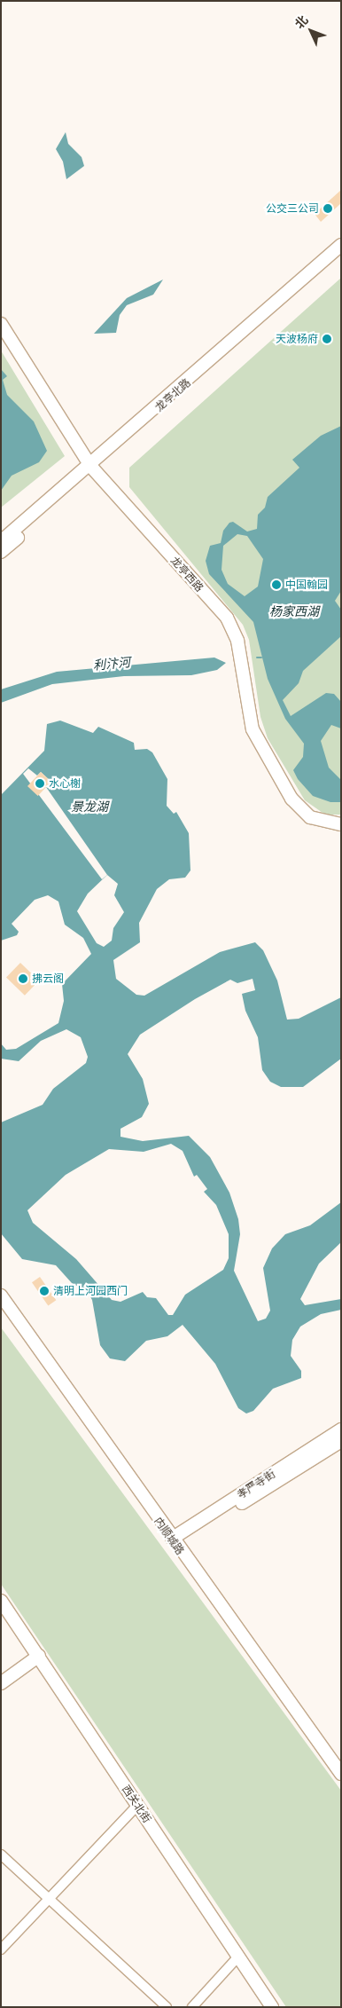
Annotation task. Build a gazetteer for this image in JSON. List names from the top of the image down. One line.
{"streets":{"street":["龙亭北路","龙亭西路","孝严寺街","内顺城路","西关北街"]},"crossings":[["龙亭北路","龙亭西路"],["孝严寺街","内顺城路"]],"water":["杨家西湖","利汴河","景龙湖"],"places":["公交三公司","天波杨府","中国翰园","水心榭","拂云阁","清明上河园西门"],"north":"top left"}
